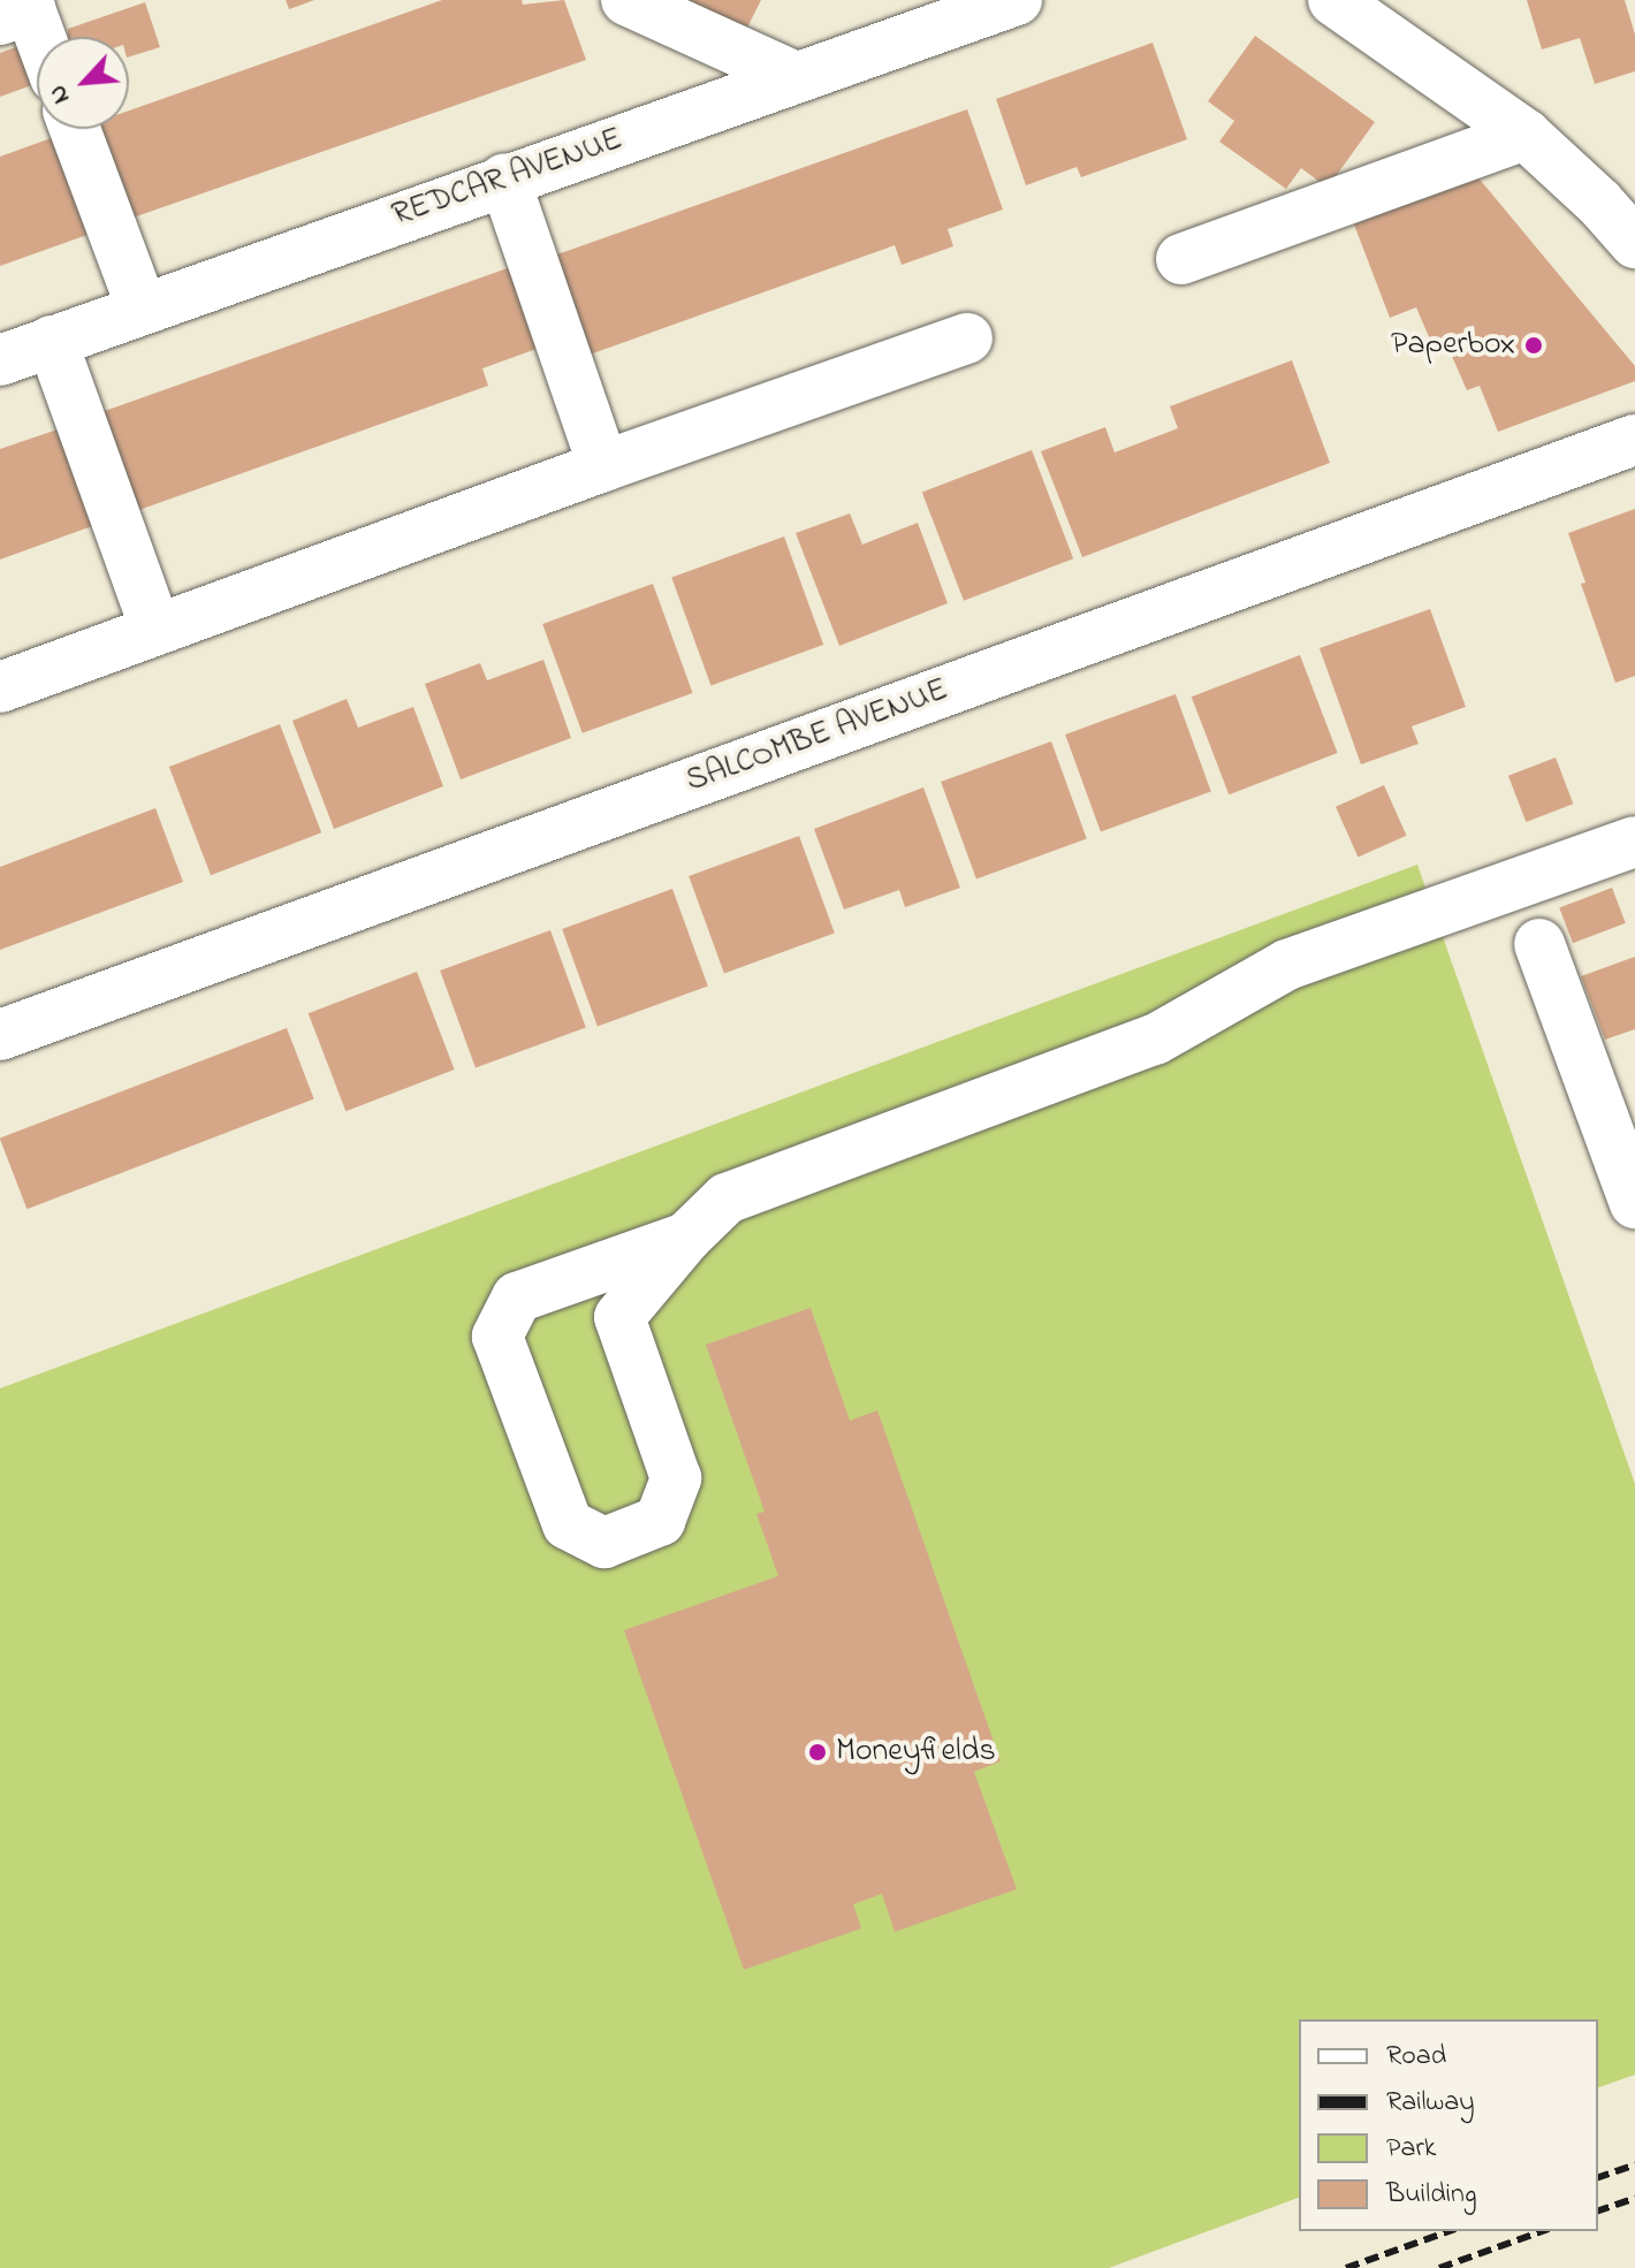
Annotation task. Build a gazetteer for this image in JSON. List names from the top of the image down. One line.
{"streets":{"street":["REDCAR AVENUE","SALCOMBE AVENUE"]},"places":["Paperbox","Moneyfields"],"legend":["Road","Railway","Park","Building"],"north":"bottom left"}
